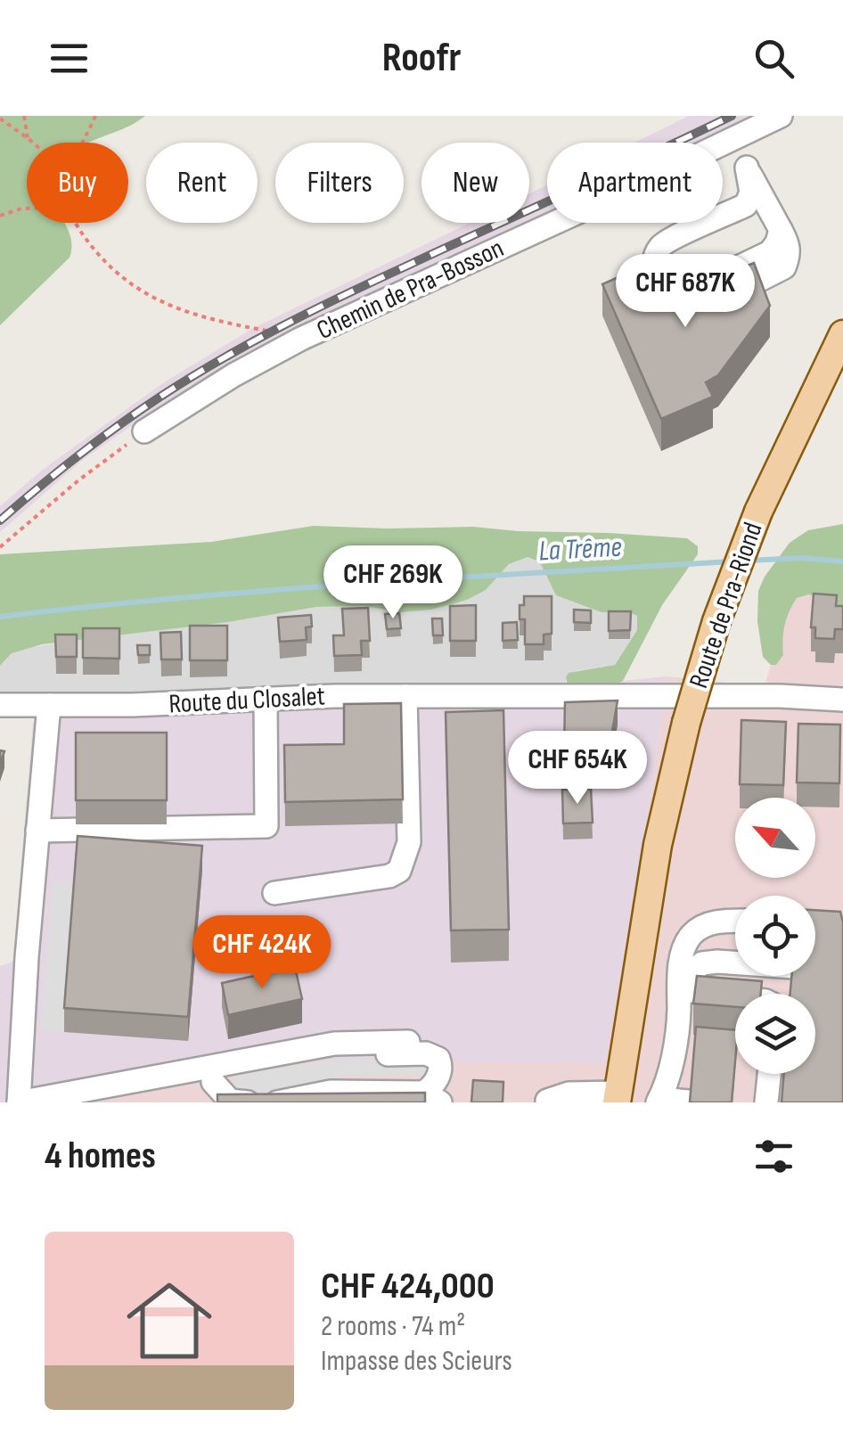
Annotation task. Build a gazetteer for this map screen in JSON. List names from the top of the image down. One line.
{"streets":{"main road":["Route de Pra-Riond"],"street":["Chemin de Pra-Bosson","Route du Closalet"]},"water":["La Trême"],"north":"top left","page":{"header":"Roofr","chip":["Buy","Rent","Filters","New","Apartment"],"price":["CHF 687K","CHF 269K","CHF 654K","CHF 424K"],"heading":"4 homes","list":[{"name":"CHF 424,000","note":"2 rooms · 74 m² · Impasse des Scieurs"}]}}
